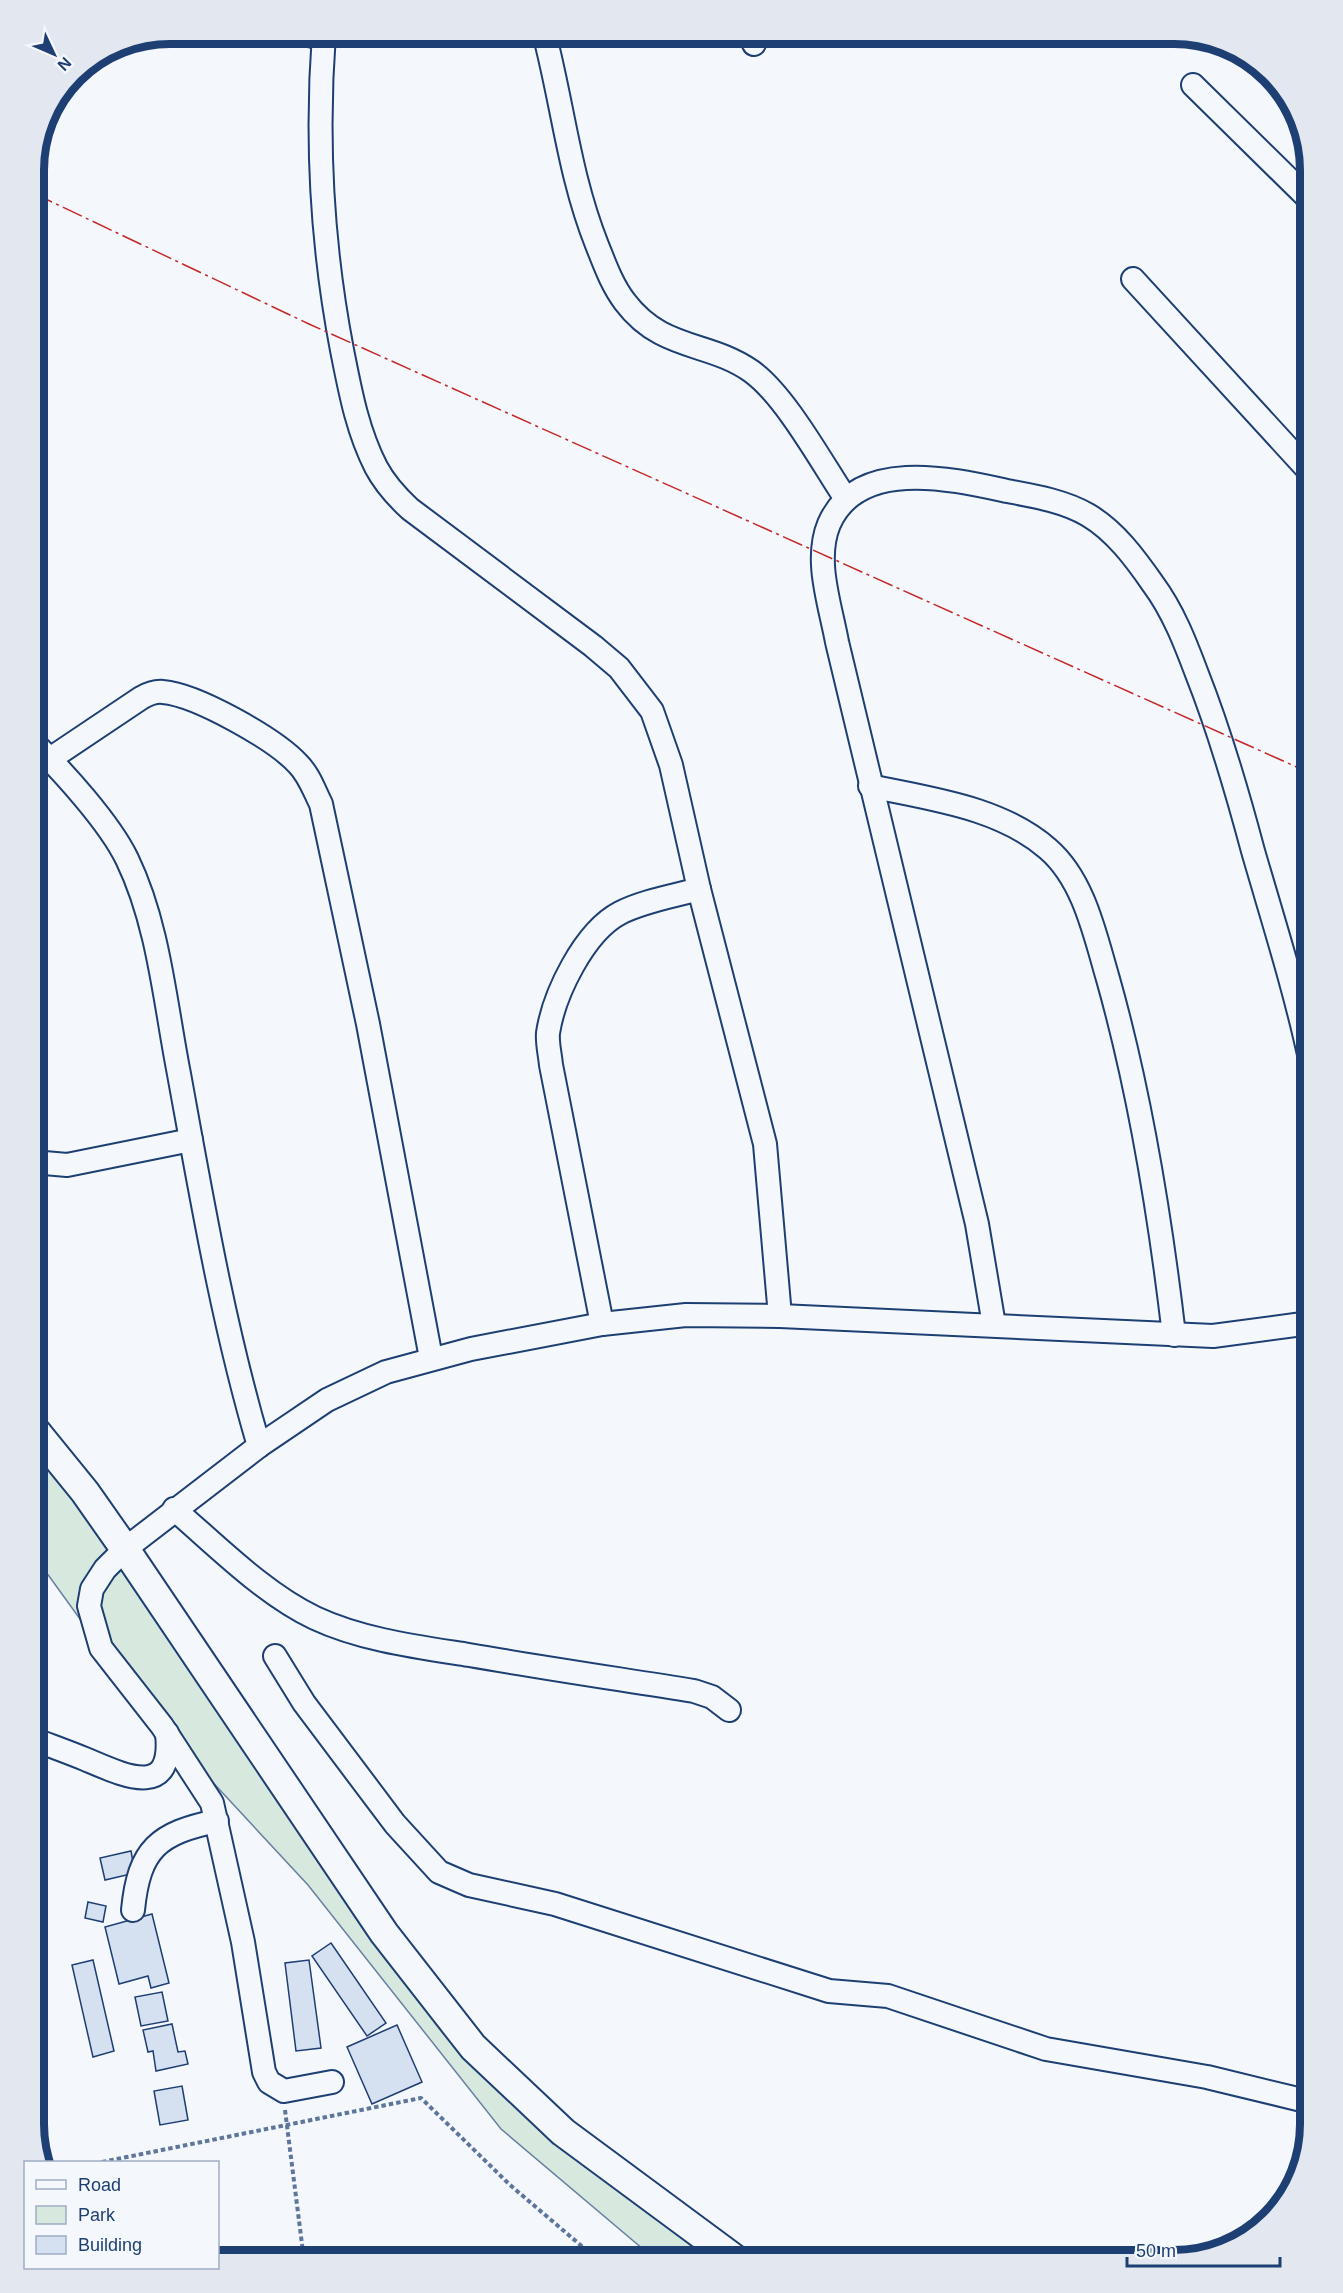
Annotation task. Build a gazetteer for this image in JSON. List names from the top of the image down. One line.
{"legend":["Road","Park","Building"],"scale_bar":"50 m","north":"bottom right"}
